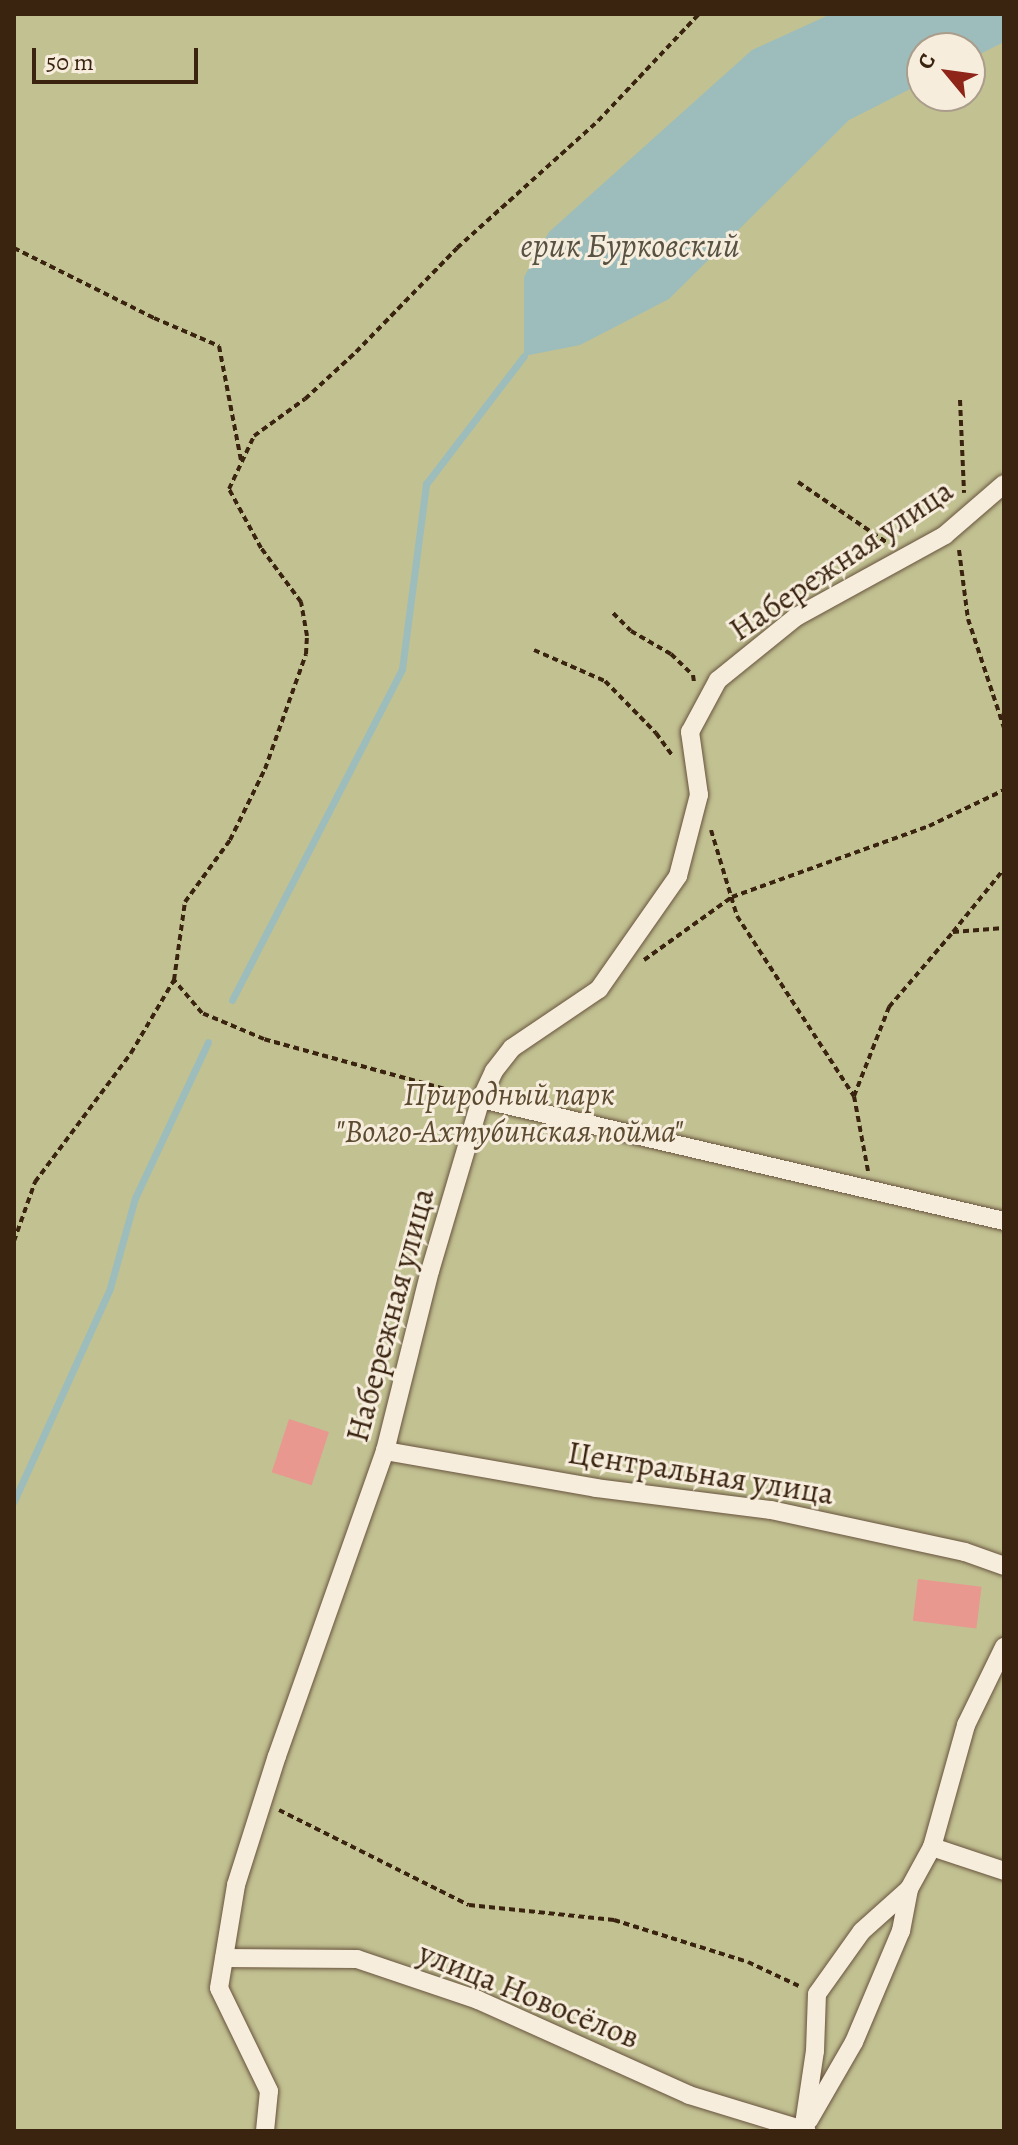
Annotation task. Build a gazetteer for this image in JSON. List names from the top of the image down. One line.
{"streets":{"street":["Набережная улица","Центральная улица","улица Новосёлов"]},"crossings":[["Набережная улица","Центральная улица"],["Набережная улица","улица Новосёлов"]],"water":["ерик Бурковский"],"parks":["Природный парк \"Волго-Ахтубинская пойма\""],"scale_bar":"50 m","north":"top left"}
